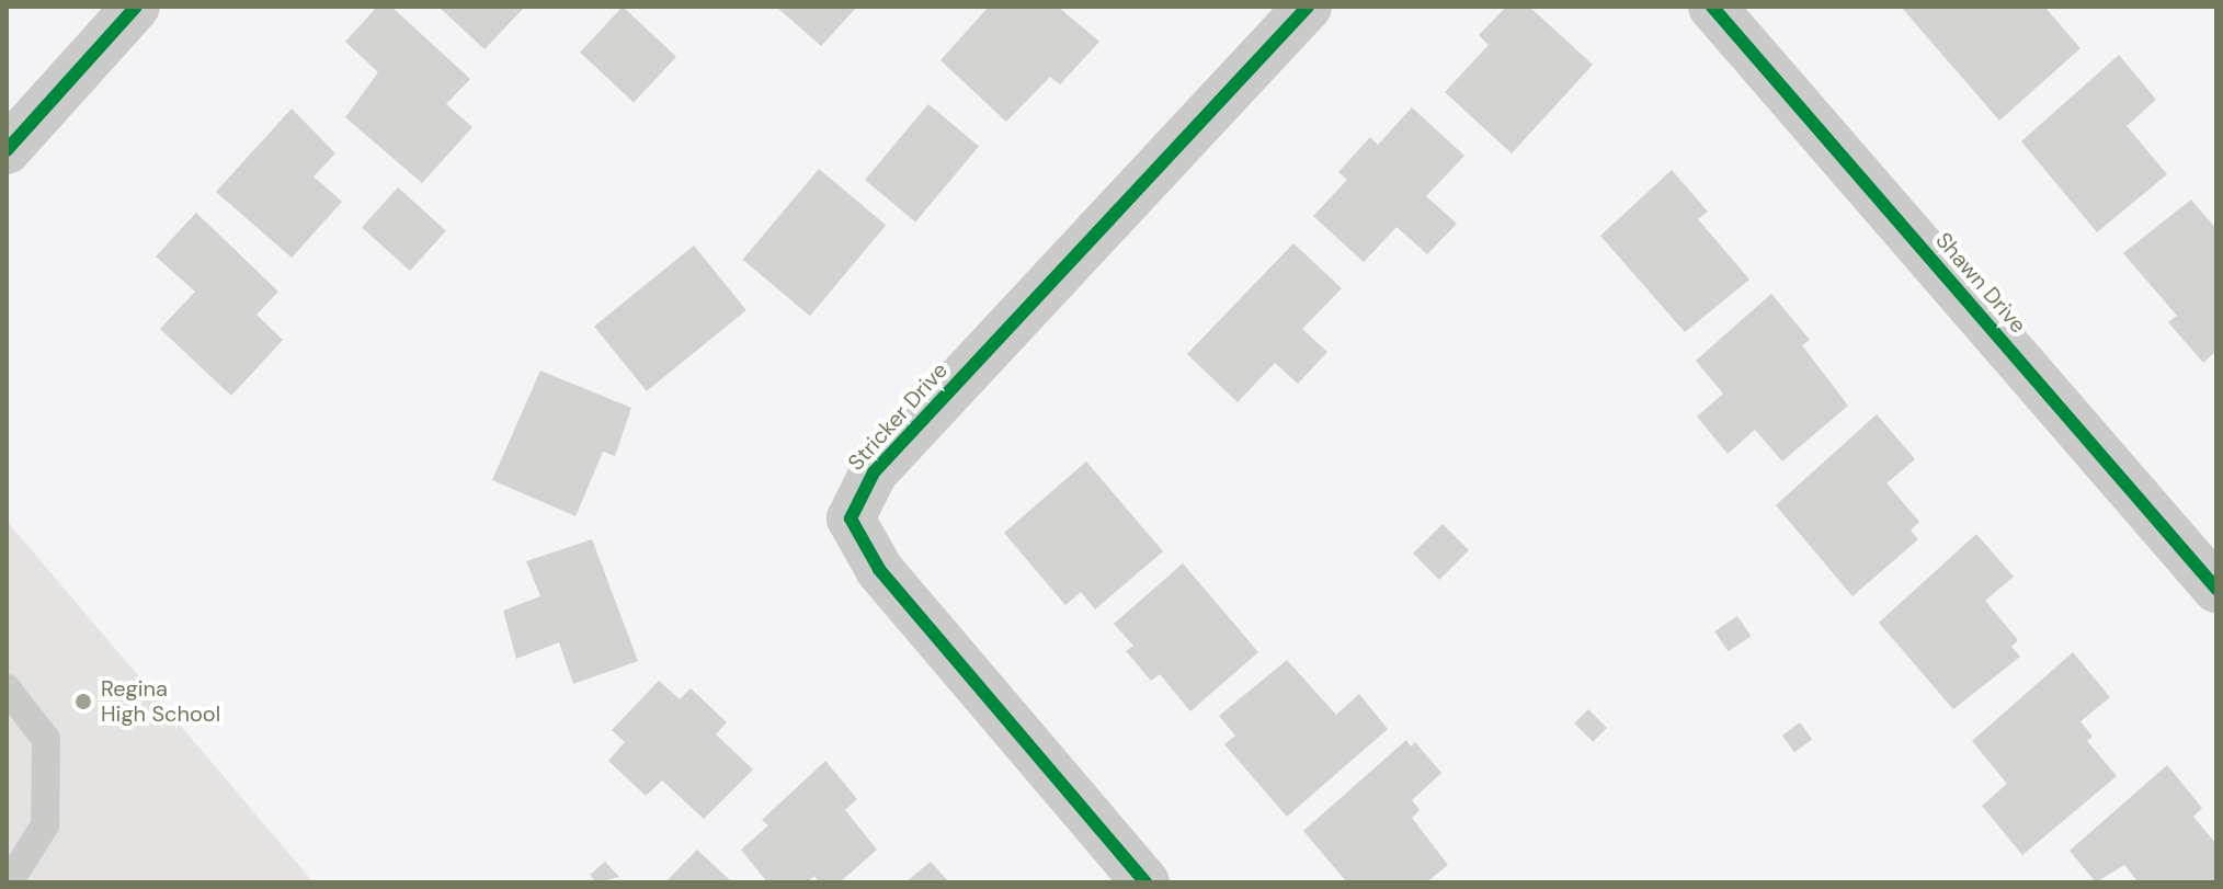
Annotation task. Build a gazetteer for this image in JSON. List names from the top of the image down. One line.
{"streets":{"street":["Shawn Drive","Stricker Drive"]},"places":["Regina High School"]}
